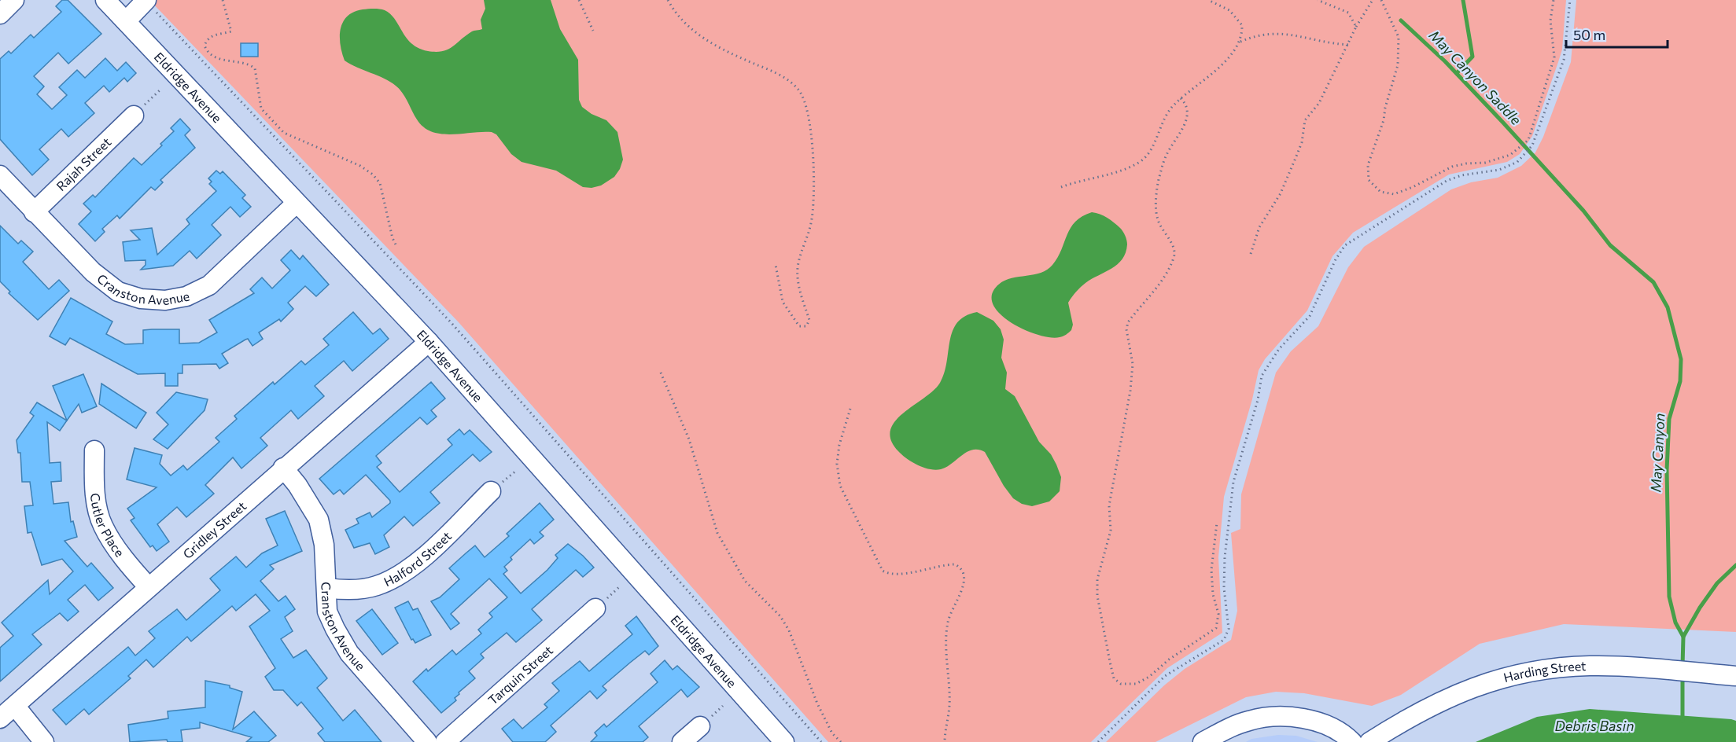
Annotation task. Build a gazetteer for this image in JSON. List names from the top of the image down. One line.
{"streets":{"street":["Eldridge Avenue","Rajah Street","Cranston Avenue","Cutler Place","Gridley Street","Halford Street","Harding Street","Tarquin Street"]},"crossings":[["Eldridge Avenue","Cranston Avenue"],["Eldridge Avenue","Gridley Street"],["Rajah Street","Cranston Avenue"],["Cranston Avenue","Gridley Street"],["Cranston Avenue","Halford Street"],["Cutler Place","Gridley Street"]],"water":["May Canyon Saddle","May Canyon","Debris Basin"],"scale_bar":"50 m"}
